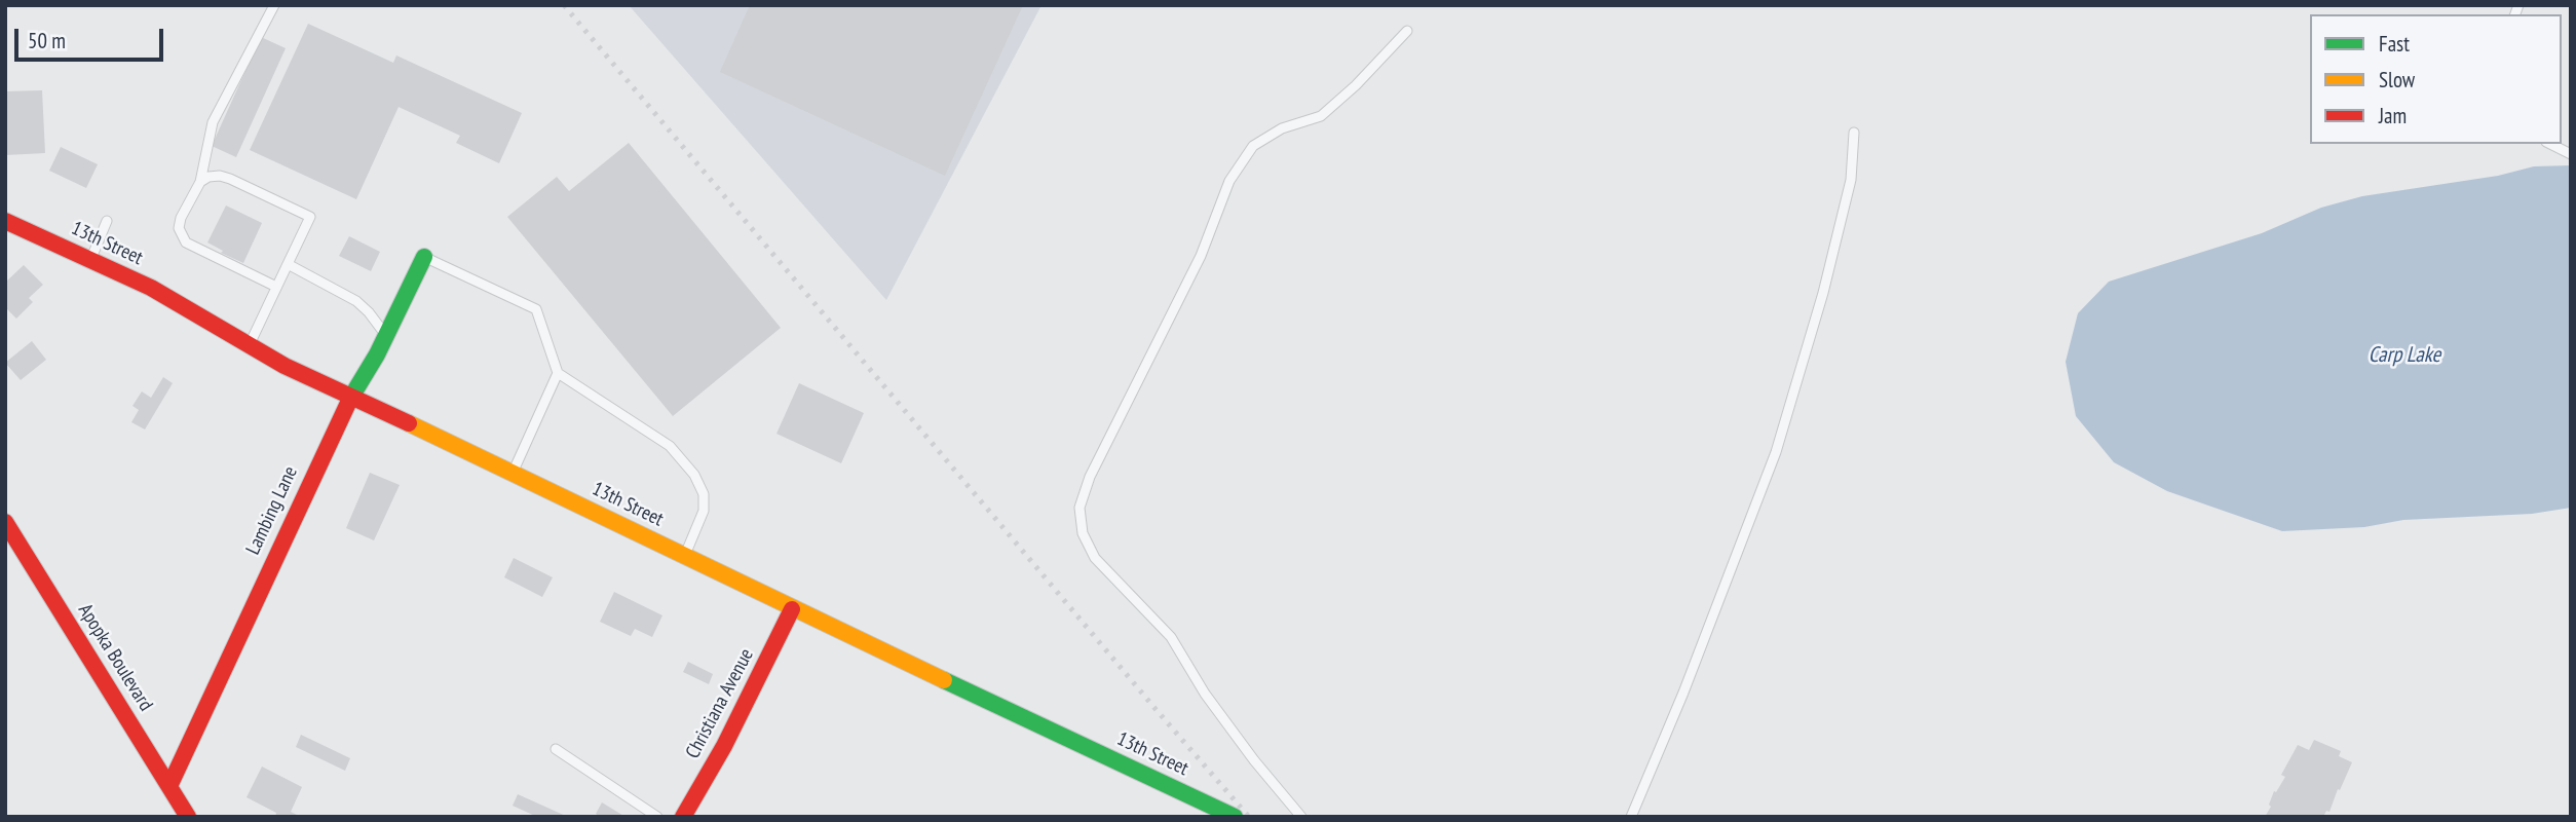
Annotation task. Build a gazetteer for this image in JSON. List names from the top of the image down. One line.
{"streets":{"street":["13th Street","Lambing Lane","Apopka Boulevard","Christiana Avenue"]},"crossings":[["13th Street","Lambing Lane"],["13th Street","Christiana Avenue"],["Lambing Lane","Apopka Boulevard"]],"water":["Carp Lake"],"legend":["Fast","Slow","Jam"],"scale_bar":"50 m"}
